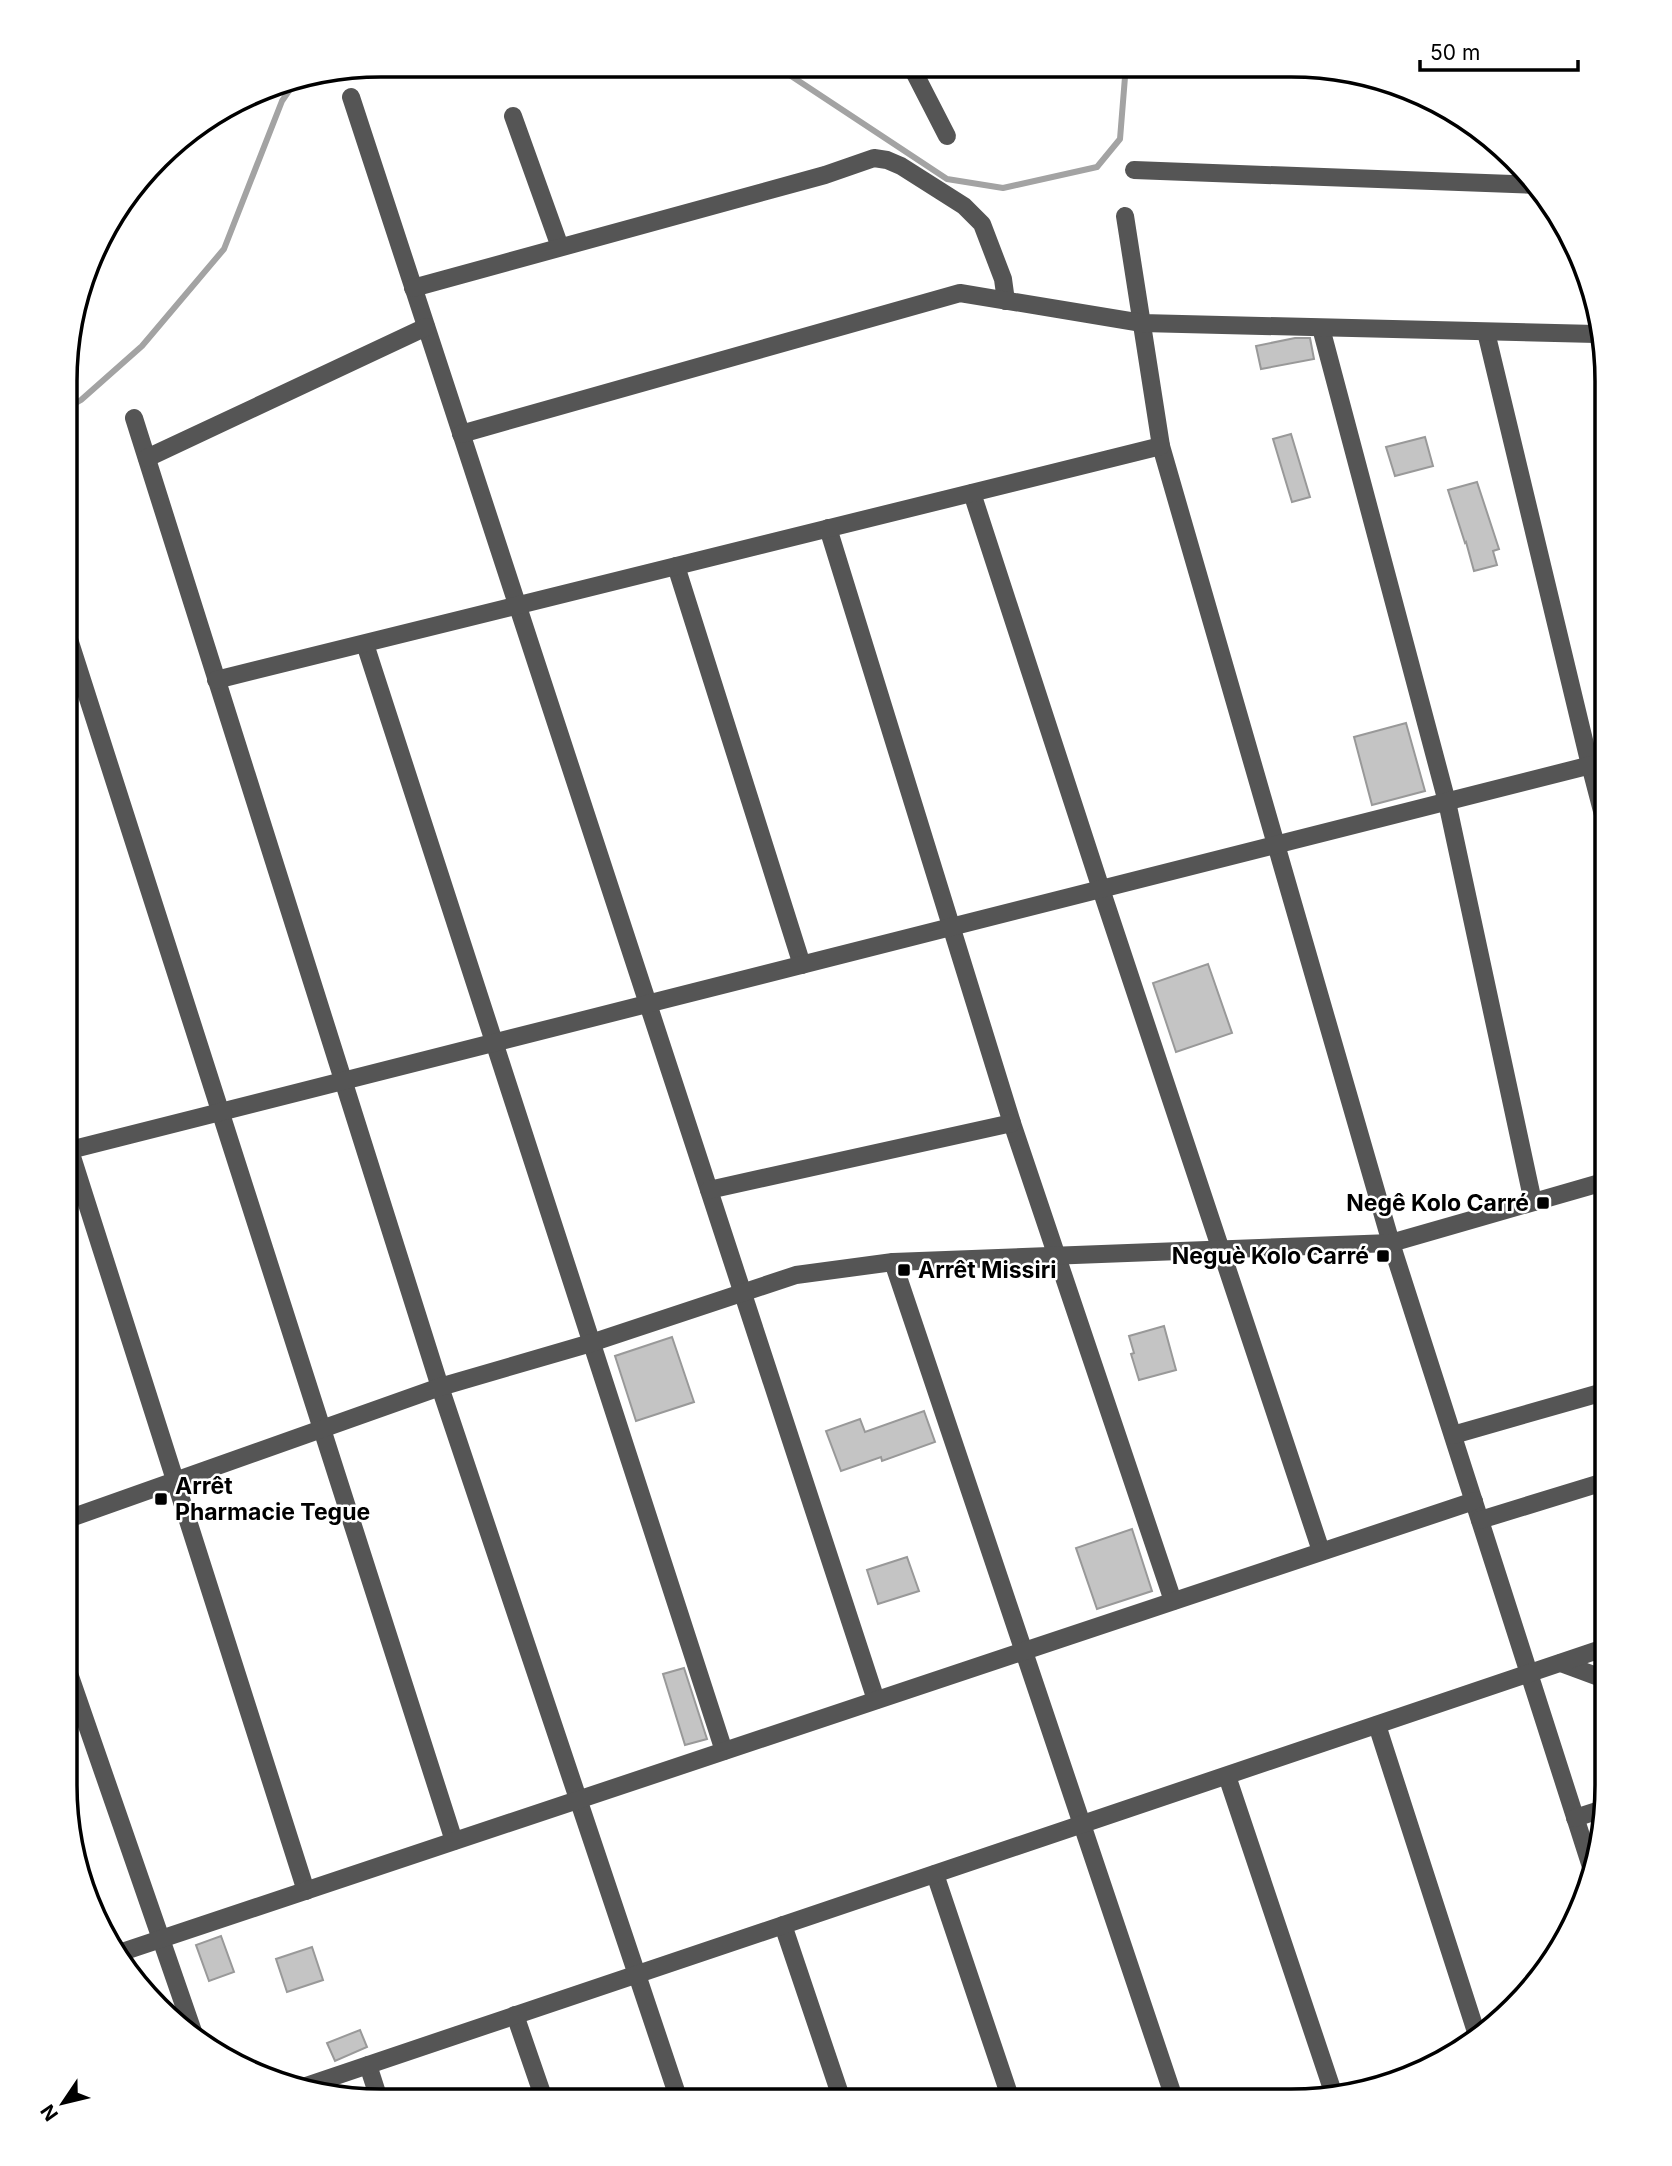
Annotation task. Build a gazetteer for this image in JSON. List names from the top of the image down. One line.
{"places":{"transit":["Negê Kolo Carré","Neguè Kolo Carré","Arrêt Missiri","Arrêt Pharmacie Tegue"]},"scale_bar":"50 m","north":"bottom left"}
